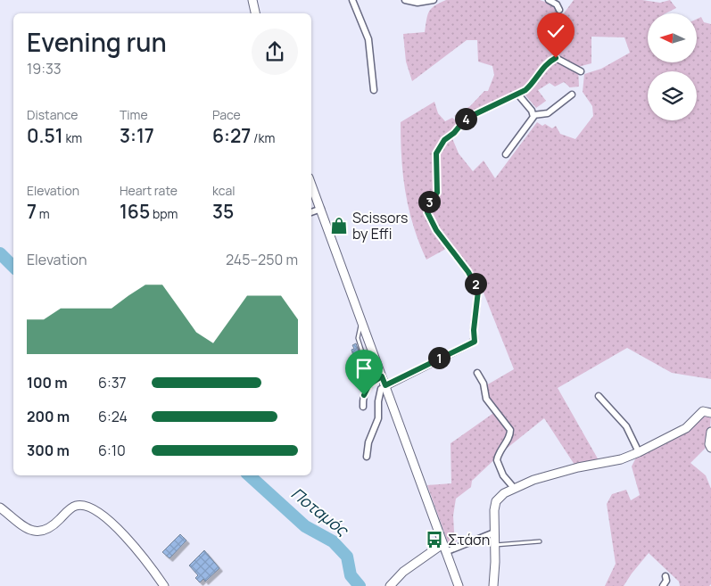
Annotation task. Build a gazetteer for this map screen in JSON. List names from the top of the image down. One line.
{"water":["Ποταμός"],"places":{"shop":["Scissors by Effi"],"bus stop":["Στάση"]},"north":"left","page":{"heading":["Evening run","19:33"],"stats":[["Distance","0.51 km"],["Time","3:17"],["Pace","6:27 /km"],["Elevation","7 m"],["Heart rate","165 bpm"],["kcal","35"]],"pins":["4","3","2","1"],"chart":["Elevation","245–250 m"],"list":[{"name":"100 m","note":"6:37"},{"name":"200 m","note":"6:24"},{"name":"300 m","note":"6:10"}]}}
